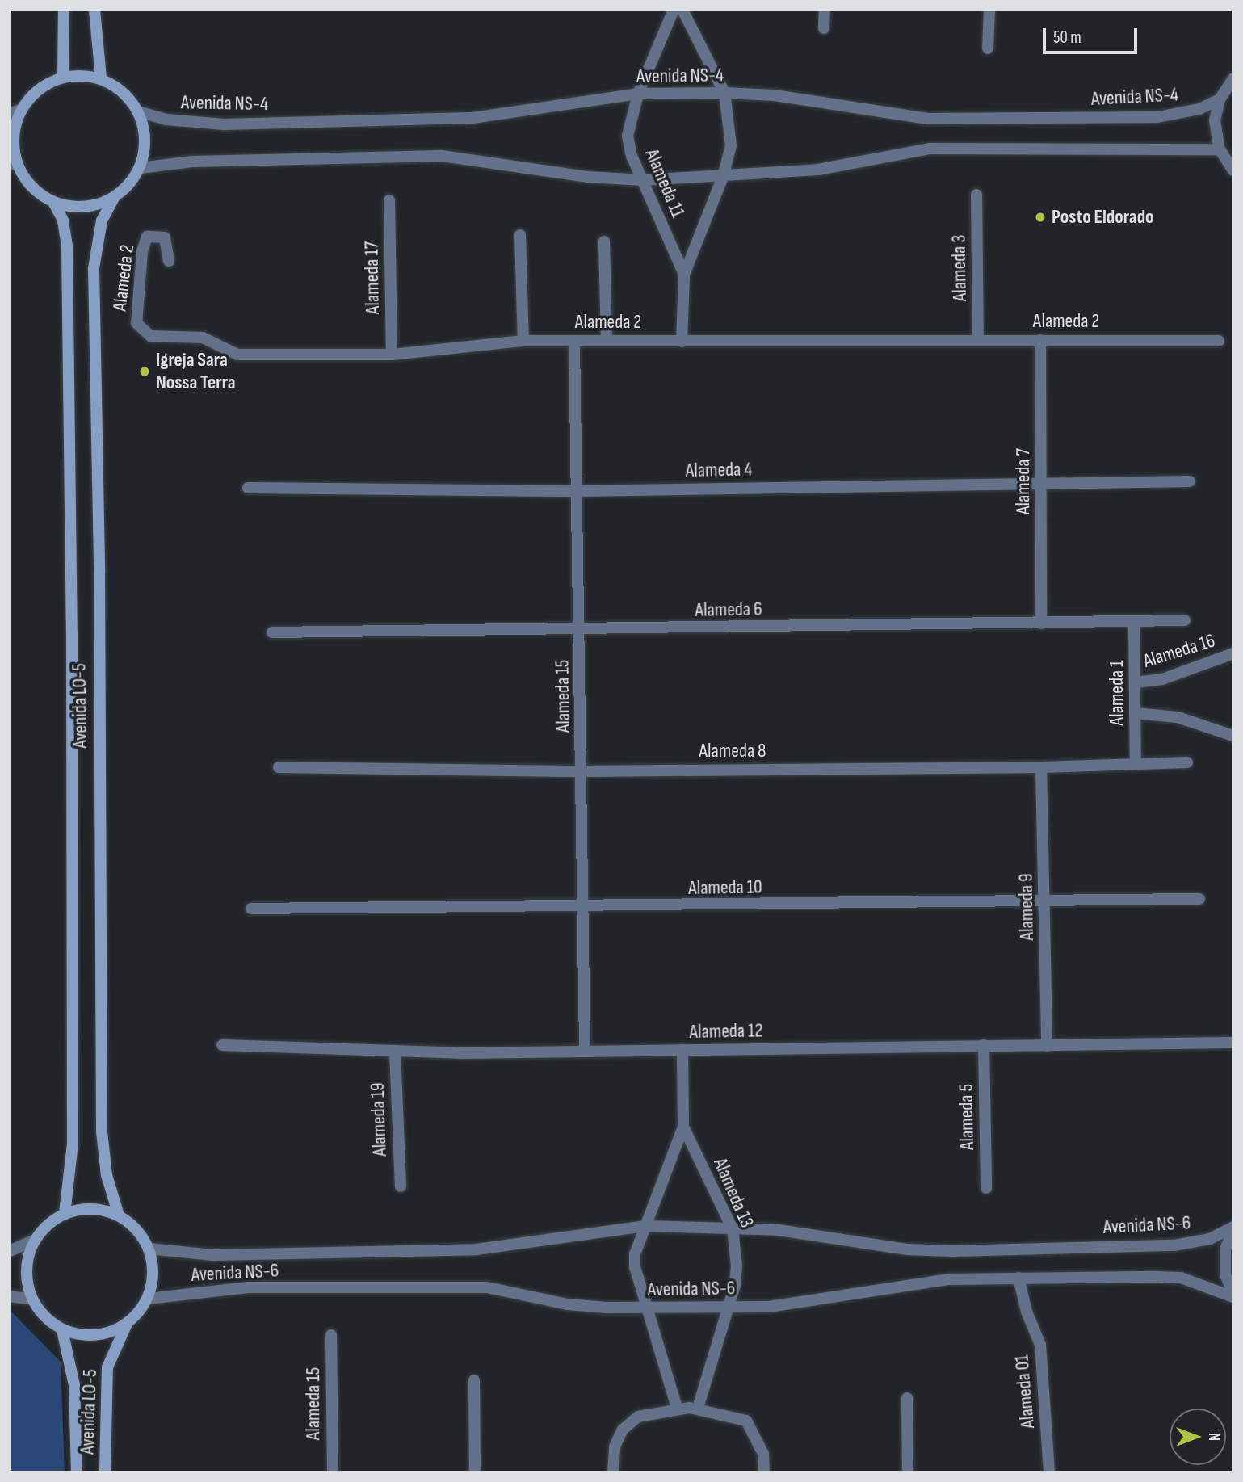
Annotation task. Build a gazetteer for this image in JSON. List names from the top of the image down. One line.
{"streets":{"main road":["Avenida LO-5"],"street":["Avenida NS-4","Alameda 11","Alameda 3","Alameda 2","Alameda 17","Alameda 4","Alameda 7","Alameda 6","Alameda 16","Alameda 1","Alameda 15","Alameda 8","Alameda 10","Alameda 9","Alameda 12","Alameda 5","Alameda 19","Alameda 13","Avenida NS-6","Alameda 01"]},"crossings":[["Avenida NS-4","Alameda 11"],["Avenida NS-4","Avenida LO-5"],["Alameda 11","Alameda 2"],["Alameda 3","Alameda 2"],["Alameda 2","Alameda 17"],["Alameda 2","Alameda 7"],["Alameda 2","Alameda 15"],["Alameda 4","Alameda 7"],["Alameda 4","Alameda 15"],["Alameda 7","Alameda 6"],["Alameda 6","Alameda 1"],["Alameda 6","Alameda 15"],["Alameda 16","Alameda 1"],["Alameda 1","Alameda 8"],["Alameda 15","Alameda 8"],["Alameda 15","Alameda 10"],["Alameda 15","Alameda 12"],["Avenida LO-5","Avenida NS-6"],["Alameda 8","Alameda 9"],["Alameda 10","Alameda 9"],["Alameda 9","Alameda 12"],["Alameda 12","Alameda 5"],["Alameda 12","Alameda 19"],["Alameda 12","Alameda 13"],["Alameda 13","Avenida NS-6"],["Avenida NS-6","Alameda 01"]],"places":["Posto Eldorado","Igreja Sara Nossa Terra"],"scale_bar":"50 m","north":"right"}
